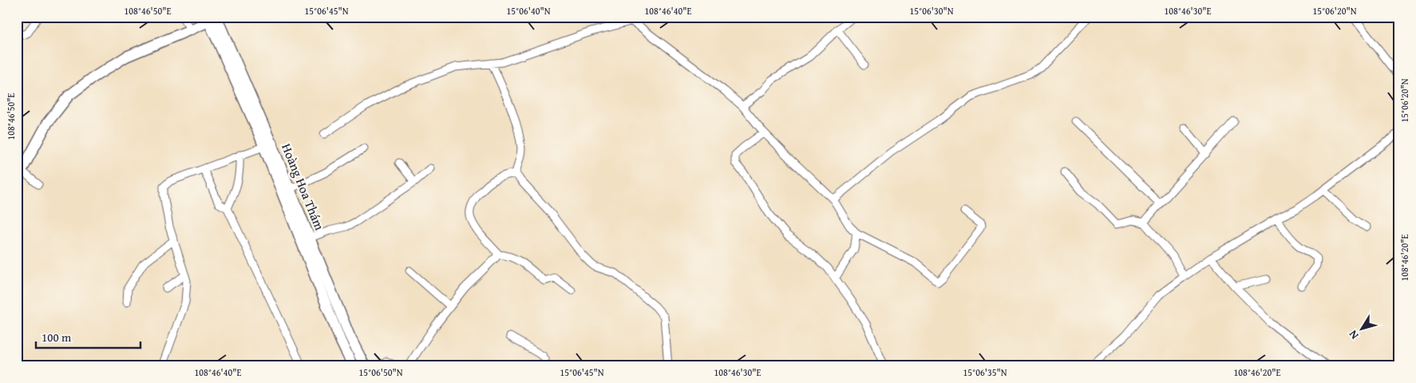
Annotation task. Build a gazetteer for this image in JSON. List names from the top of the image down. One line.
{"streets":{"main road":["Hoàng Hoa Thám"]},"scale_bar":"100 m","north":"bottom left","coordinates":["108°46'50\"E","15°06'45\"N","15°06'40\"N","108°46'40\"E","15°06'30\"N","108°46'30\"E","15°06'20\"N","108°46'20\"E","15°06'50\"N","15°06'35\"N"]}
